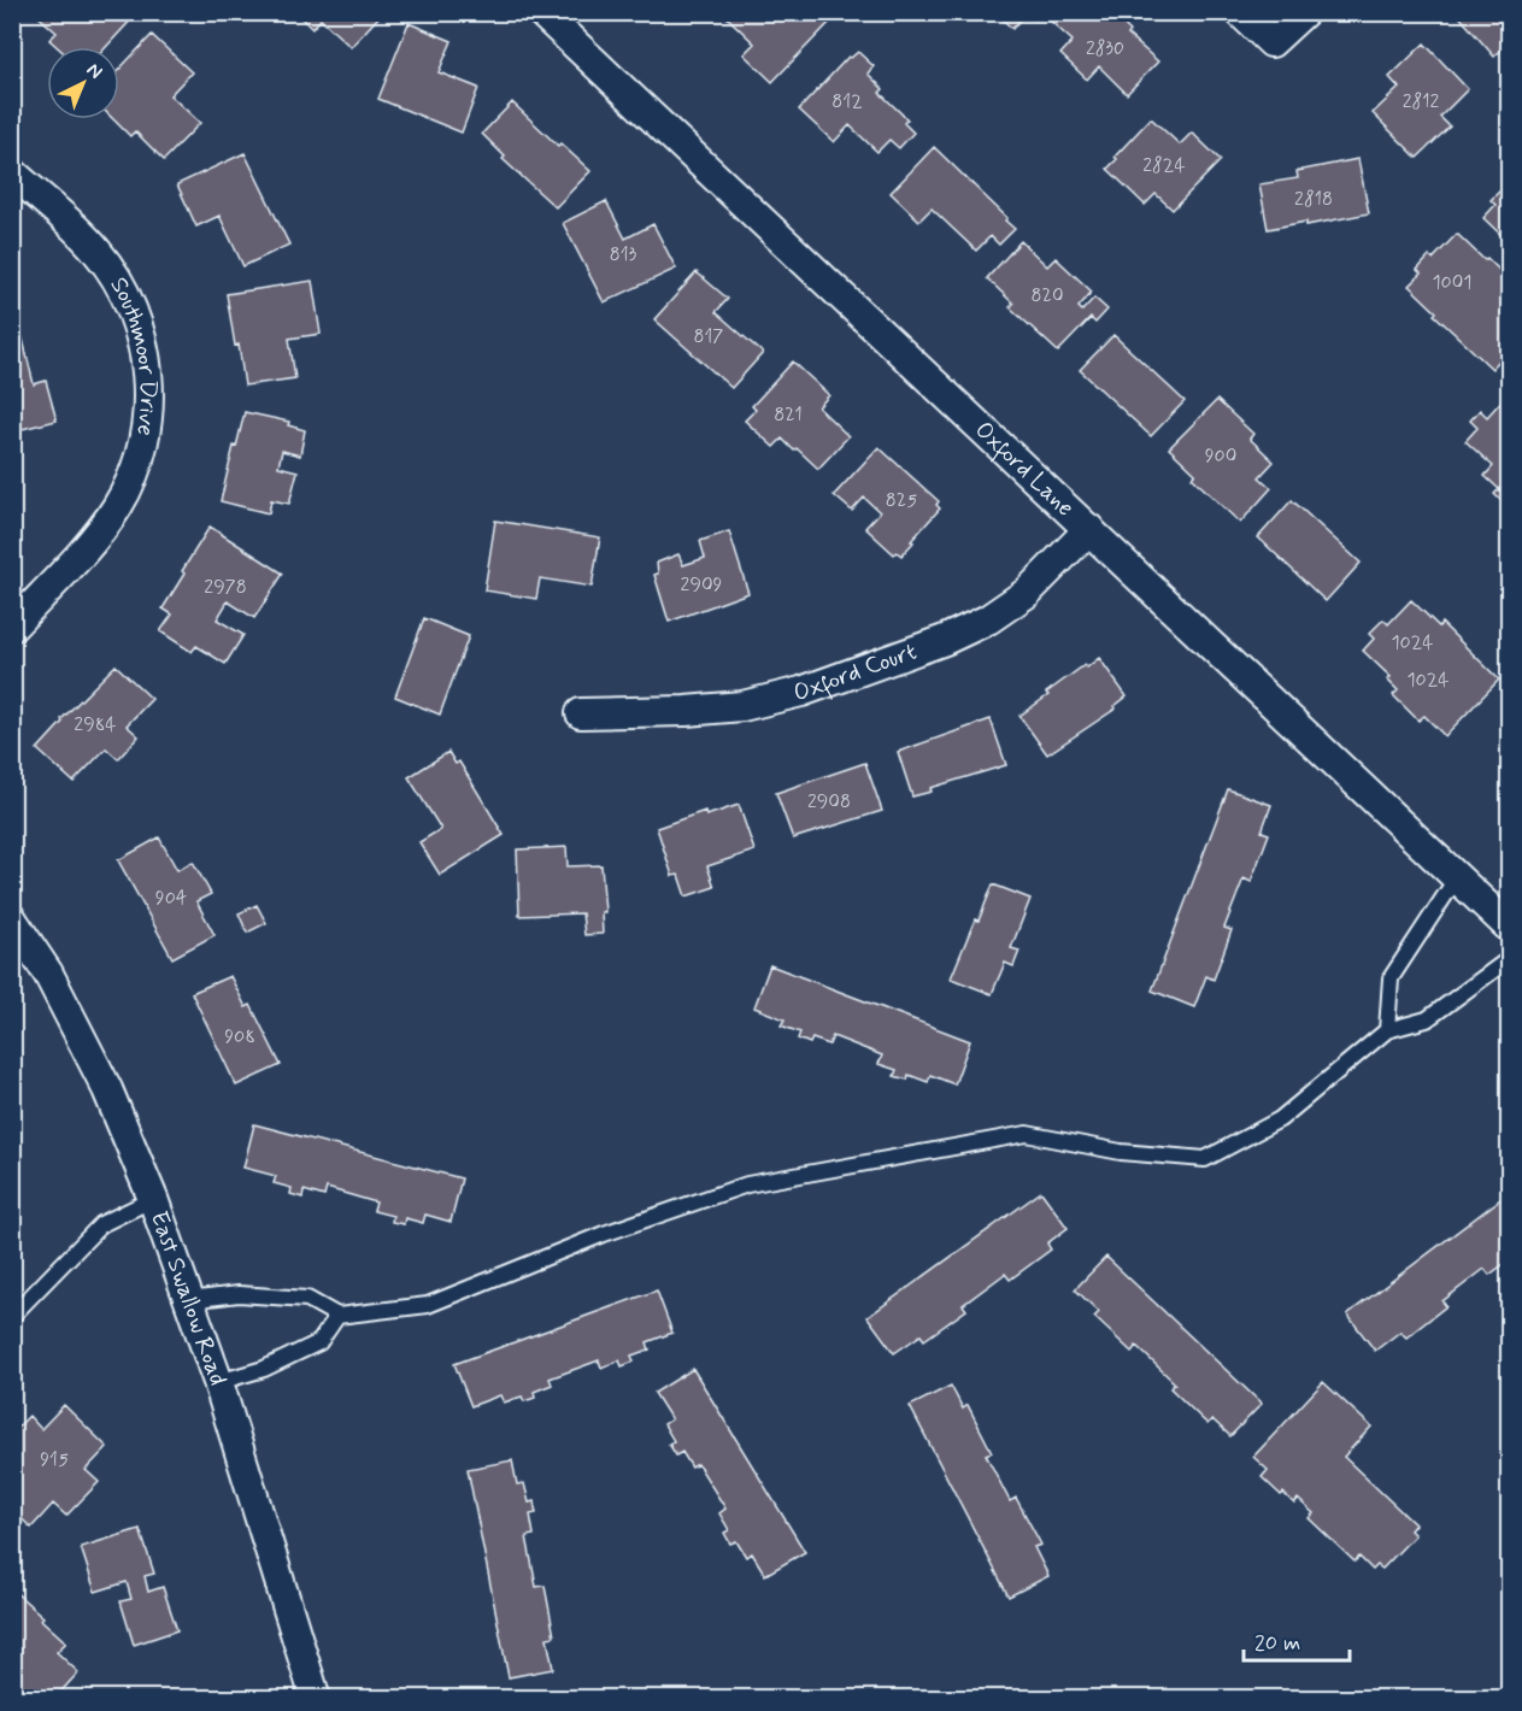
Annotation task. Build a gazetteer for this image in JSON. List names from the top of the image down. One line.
{"streets":{"street":["Southmoor Drive","Oxford Lane","Oxford Court","East Swallow Road"]},"crossings":[["Oxford Lane","Oxford Court"]],"house_numbers":["2830","812","2812","2824","2818","813","1001","820","817","821","900","825","2909","2978","1024","1024","2984","2908","904","908","915"],"scale_bar":"20 m","north":"top right"}
